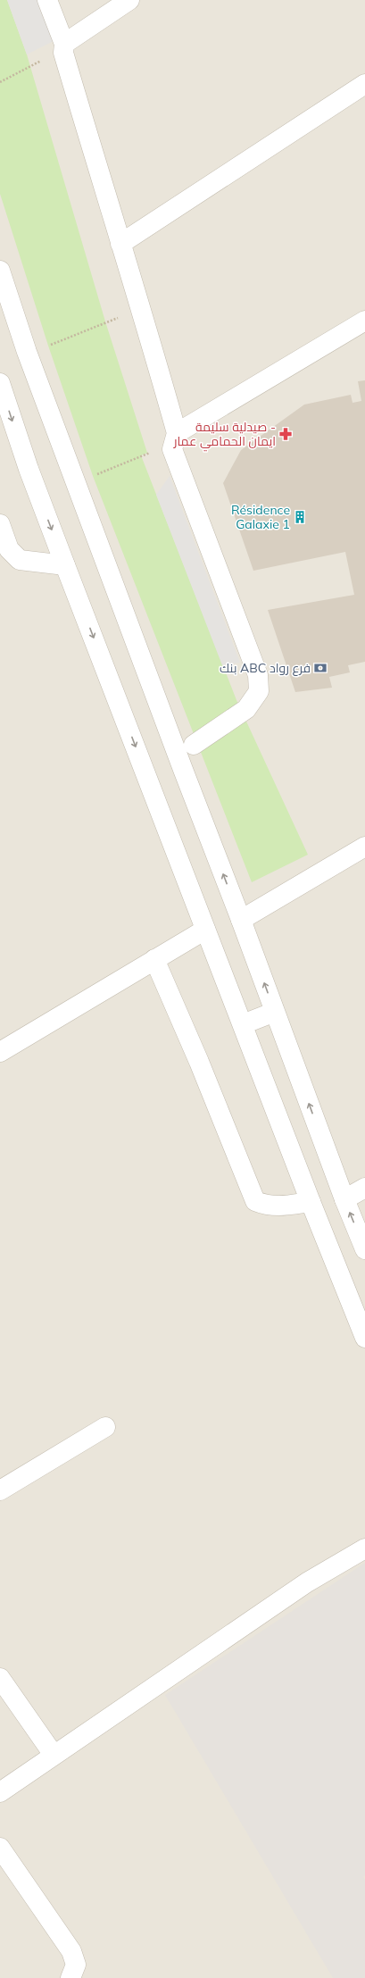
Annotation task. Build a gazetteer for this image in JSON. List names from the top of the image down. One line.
{"places":{"pharmacy":["صيدلية سليمة - ايمان الحمامي عمار"],"building":["Résidence Galaxie 1"],"bank":["بنك ABC فرع رواد"]}}
